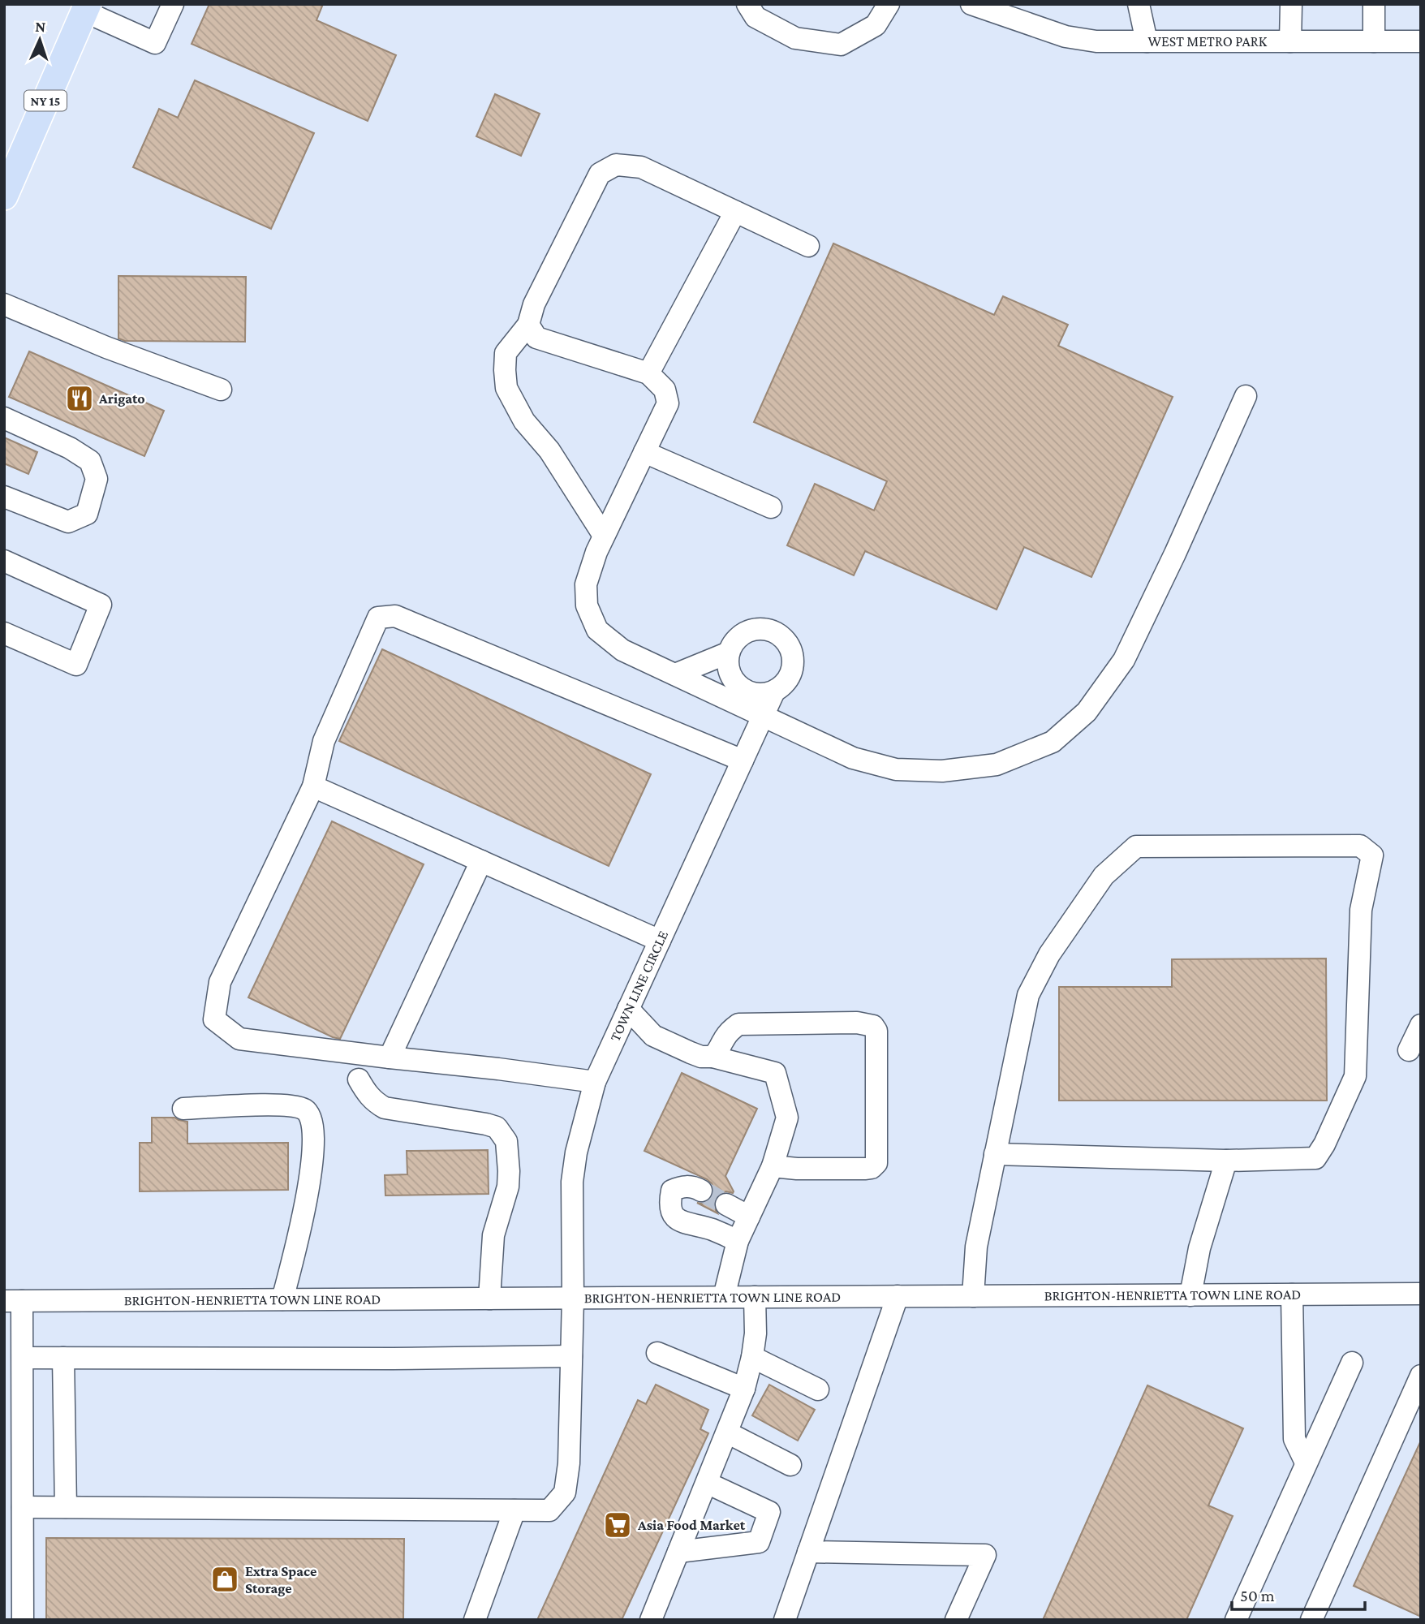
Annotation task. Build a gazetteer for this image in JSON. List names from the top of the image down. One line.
{"streets":{"main road":["NY 15"],"street":["WEST METRO PARK","TOWN LINE CIRCLE","BRIGHTON-HENRIETTA TOWN LINE ROAD"]},"crossings":[["TOWN LINE CIRCLE","BRIGHTON-HENRIETTA TOWN LINE ROAD"]],"places":{"restaurant":["Arigato"],"supermarket":["Asia Food Market"],"shop":["Extra Space Storage"]},"scale_bar":"50 m","north":"top"}
